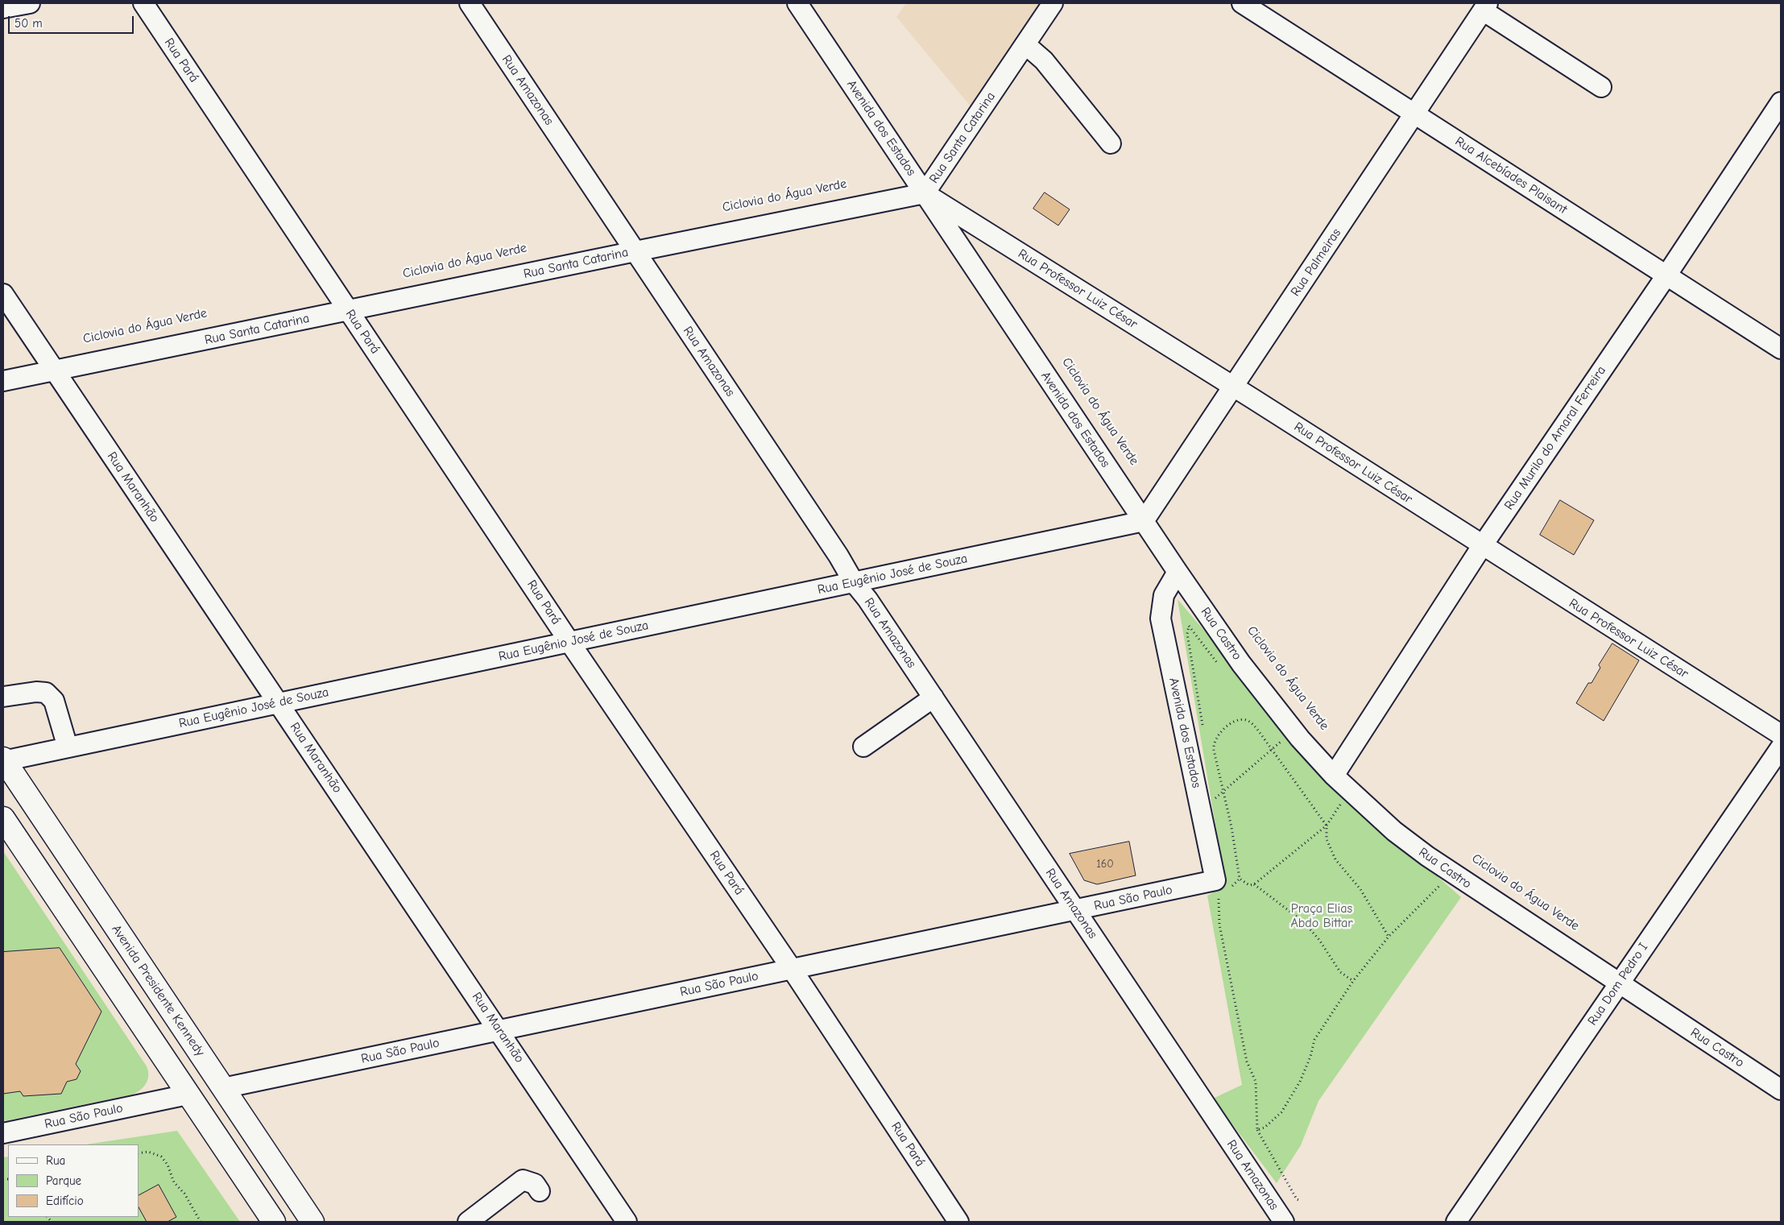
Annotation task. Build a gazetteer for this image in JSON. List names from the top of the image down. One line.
{"streets":{"main road":["Avenida Presidente Kennedy"],"street":["Rua Pará","Rua Amazonas","Avenida dos Estados","Rua Santa Catarina","Rua Alcebíades Plaisant","Rua Palmeiras","Rua Professor Luiz César","Rua Murilo do Amaral Ferreira","Rua Maranhão","Rua Eugênio José de Souza","Rua Castro","Rua São Paulo","Rua Dom Pedro I"]},"crossings":[["Rua Pará","Rua Santa Catarina"],["Rua Pará","Rua Eugênio José de Souza"],["Rua Pará","Rua São Paulo"],["Rua Amazonas","Rua Santa Catarina"],["Rua Amazonas","Rua Eugênio José de Souza"],["Rua Amazonas","Rua São Paulo"],["Avenida dos Estados","Rua Santa Catarina"],["Avenida dos Estados","Rua Palmeiras"],["Avenida dos Estados","Rua Professor Luiz César"],["Avenida dos Estados","Rua Eugênio José de Souza"],["Avenida dos Estados","Rua Castro"],["Avenida dos Estados","Rua São Paulo"],["Rua Santa Catarina","Rua Professor Luiz César"],["Rua Santa Catarina","Rua Maranhão"],["Rua Alcebíades Plaisant","Rua Palmeiras"],["Rua Alcebíades Plaisant","Rua Murilo do Amaral Ferreira"],["Rua Palmeiras","Rua Professor Luiz César"],["Rua Palmeiras","Rua Eugênio José de Souza"],["Rua Professor Luiz César","Rua Murilo do Amaral Ferreira"],["Rua Murilo do Amaral Ferreira","Rua Castro"],["Rua Maranhão","Rua Eugênio José de Souza"],["Rua Maranhão","Rua São Paulo"],["Rua Eugênio José de Souza","Avenida Presidente Kennedy"],["Rua Castro","Rua Dom Pedro I"],["Rua São Paulo","Avenida Presidente Kennedy"]],"parks":["Praça Elias Abdo Bittar"],"house_numbers":["160"],"legend":["Rua","Parque","Edifício"],"scale_bar":"50 m"}
